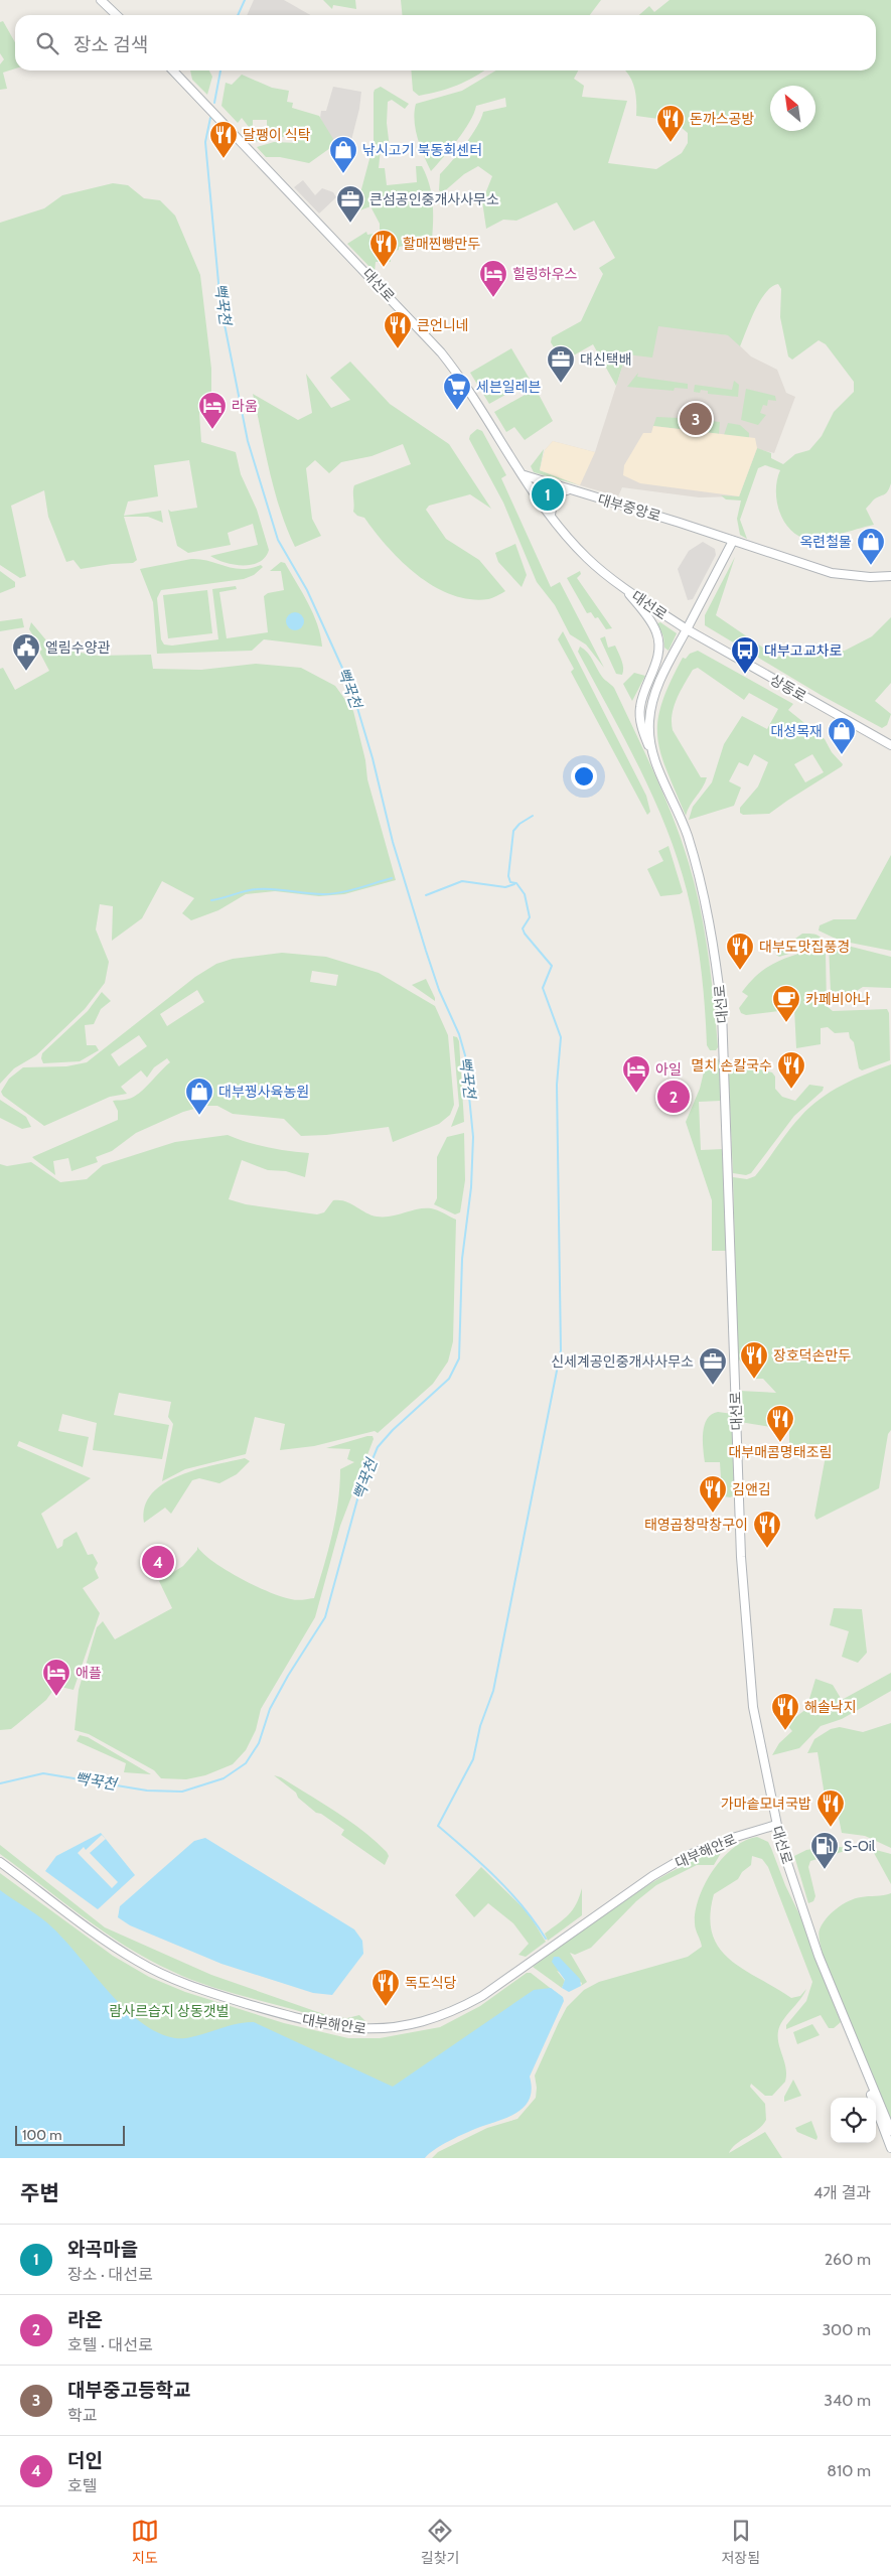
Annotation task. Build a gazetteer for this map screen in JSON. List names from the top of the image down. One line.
{"streets":{"street":["대선로","대부중앙로","상동로","대부해안로"]},"crossings":[["대선로","대부중앙로"],["대선로","상동로"],["대선로","대부해안로"]],"water":["뻑꾹천"],"parks":["람사르습지 상동갯벌"],"places":{"restaurant":["돈까스공방","달팽이 식탁","할매찐빵만두","큰언니네","대부도맛집풍경","멸치 손칼국수","장호덕손만두","대부매콤명태조림","김앤김","태영곱창막창구이","해솔낙지","가마솥모녀국밥","독도식당"],"shop":["낚시고기 북동회센터","옥련철물","대성목재","대부꿩사육농원"],"office":["큰섬공인중개사사무소","대신택배","신세계공인중개사사무소"],"hotel":["힐링하우스","라움","아일","애플"],"supermarket":["세븐일레븐"],"public building":["엘림수양관"],"bus stop":["대부고교차로"],"cafe":["카페비아나"],"fuel station":["S-Oil"]},"scale_bar":"100 m","north":"top left","page":{"search":"장소 검색","pins":["3","1","2","4"],"scale":"100 m","heading":["주변","4개 결과"],"list":[{"mark":"1","name":"와곡마을","note":"장소 · 대선로","value":"260 m"},{"mark":"2","name":"라온","note":"호텔 · 대선로","value":"300 m"},{"mark":"3","name":"대부중고등학교","note":"학교","value":"340 m"},{"mark":"4","name":"더인","note":"호텔","value":"810 m"}],"nav":["지도","길찾기","저장됨"]}}
